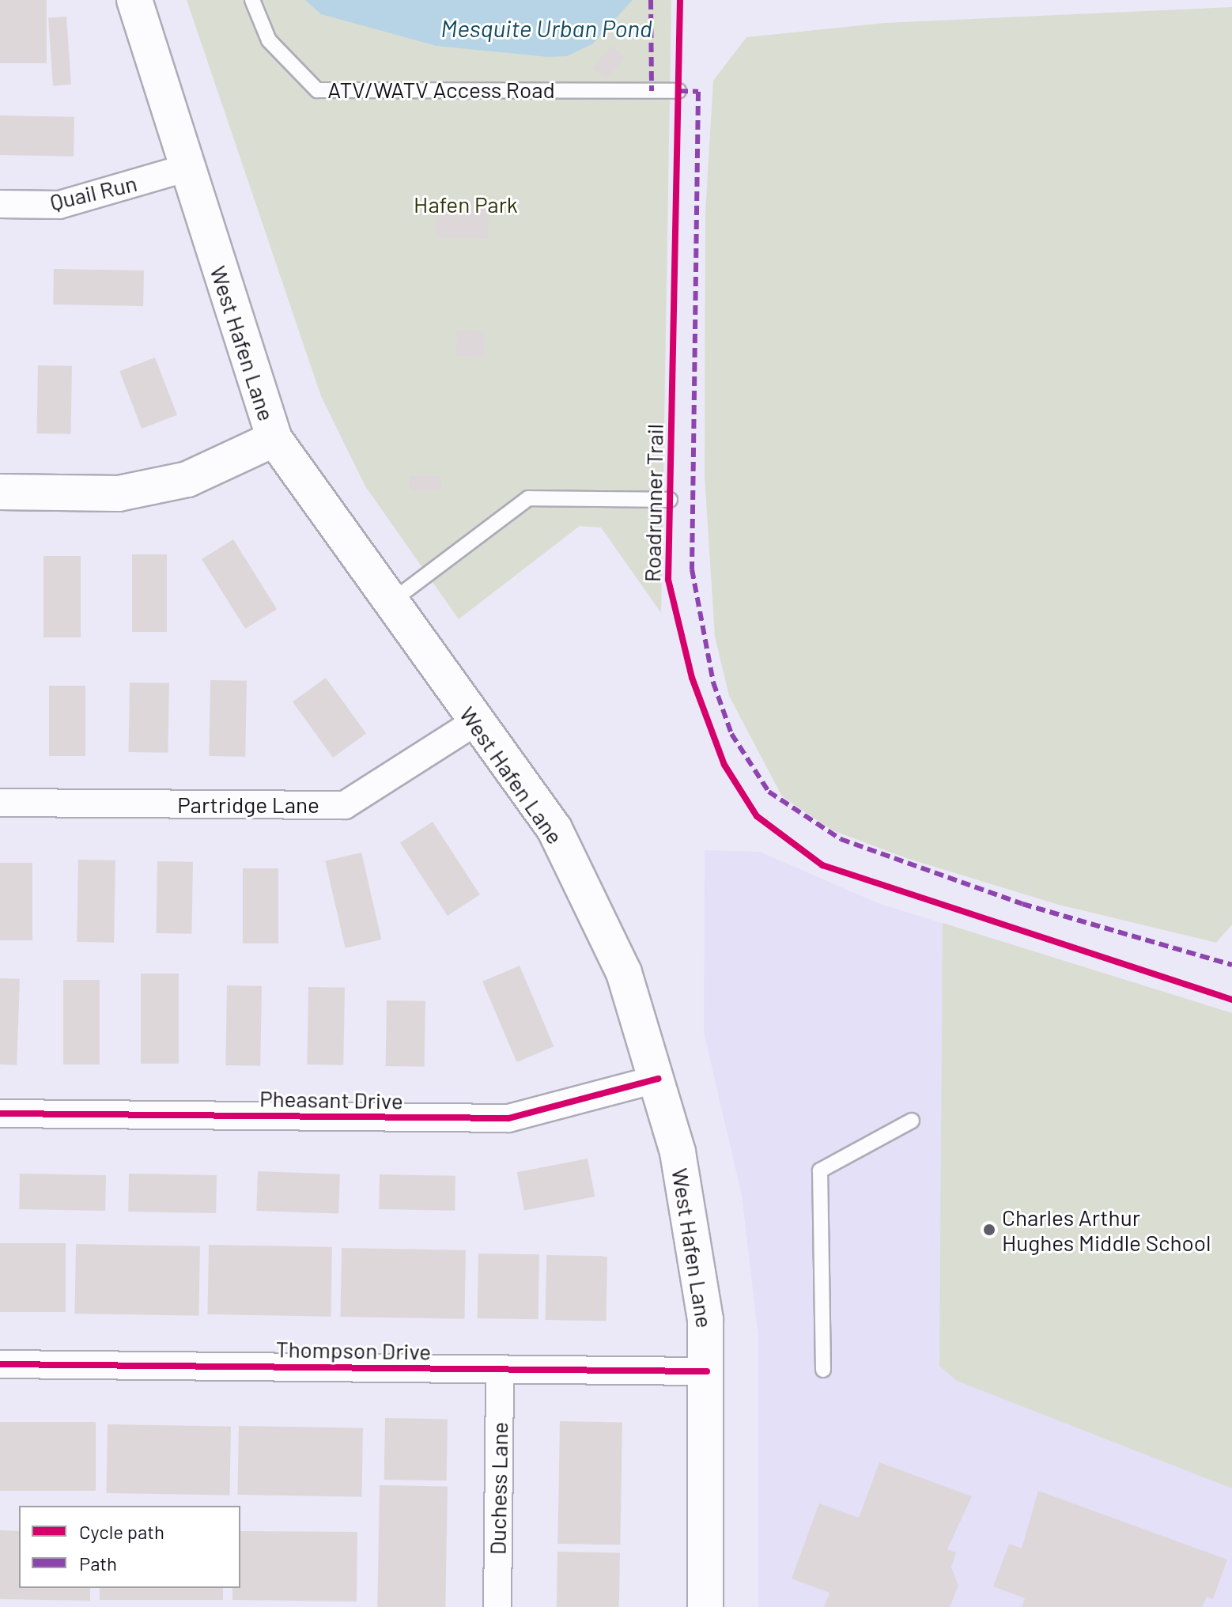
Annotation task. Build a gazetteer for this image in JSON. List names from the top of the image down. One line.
{"streets":{"main road":["West Hafen Lane"],"street":["Quail Run","Partridge Lane","Pheasant Drive","Thompson Drive","Duchess Lane"],"lane":["ATV/WATV Access Road"],"cycle path":["Roadrunner Trail"]},"crossings":[["Quail Run","West Hafen Lane"],["West Hafen Lane","Partridge Lane"],["West Hafen Lane","Pheasant Drive"],["West Hafen Lane","Thompson Drive"],["Thompson Drive","Duchess Lane"]],"water":["Mesquite Urban Pond"],"parks":["Hafen Park"],"places":["Charles Arthur Hughes Middle School"],"legend":["Cycle path","Path"]}
